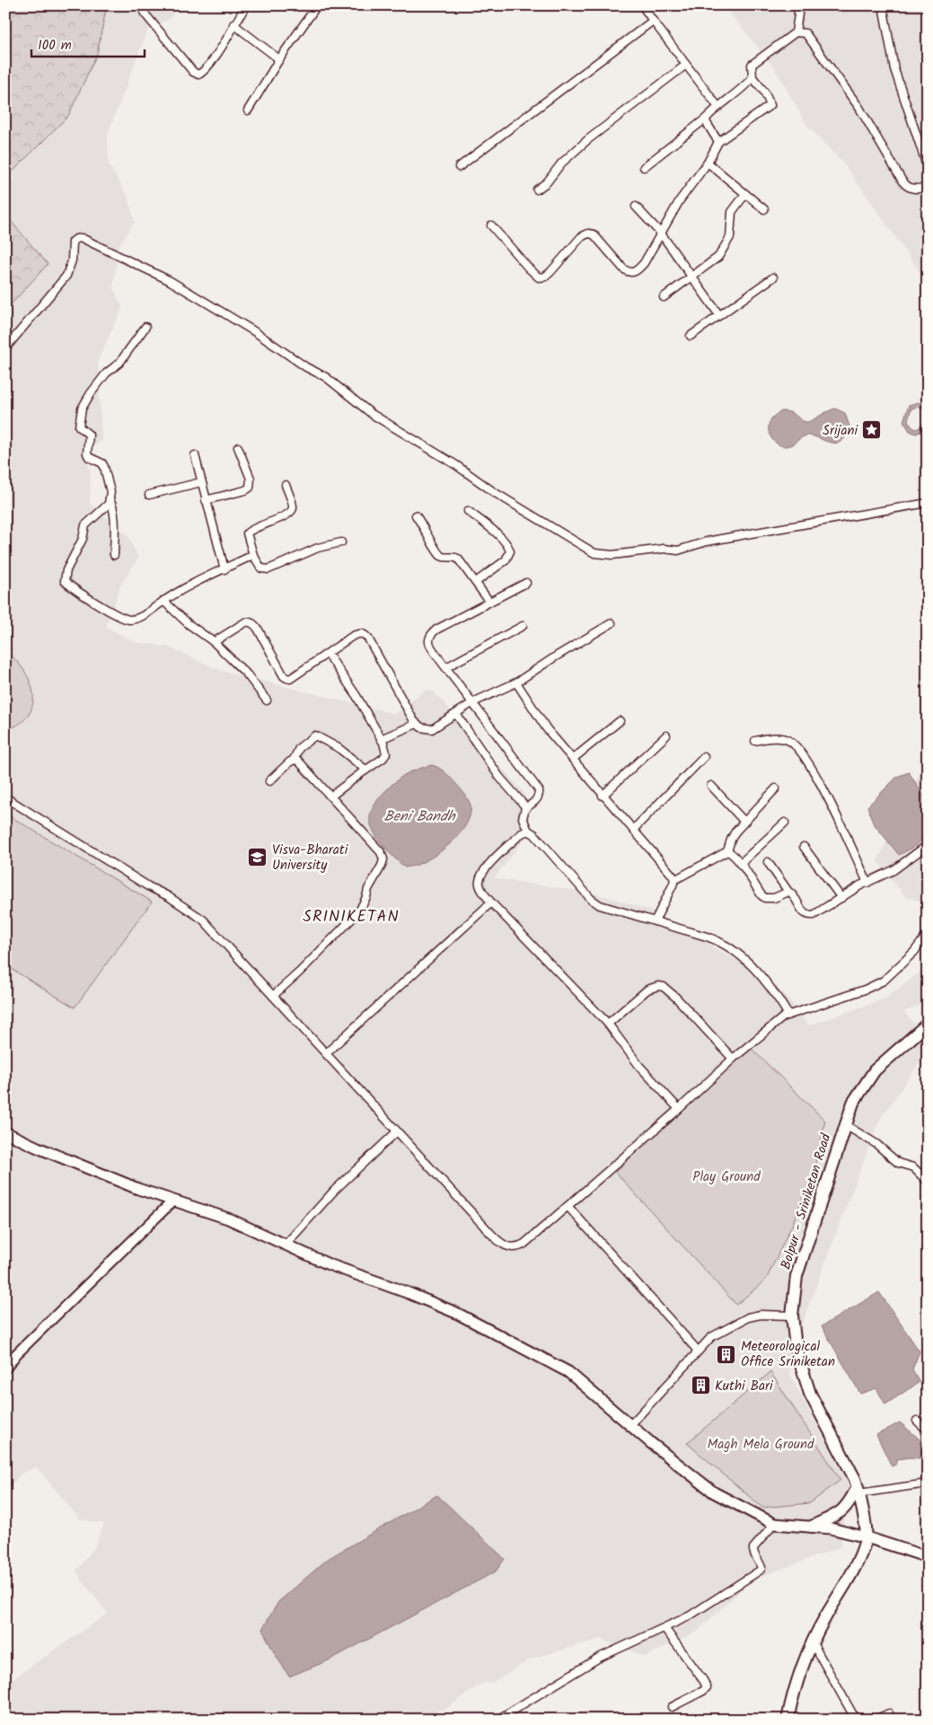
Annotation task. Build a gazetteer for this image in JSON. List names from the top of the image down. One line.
{"streets":{"main road":["Bolpur - Sriniketan Road"]},"districts":["SRINIKETAN"],"water":["Beni Bandh"],"parks":["Play Ground","Magh Mela Ground"],"places":{"place":["Srijani"],"school or university":["Visva-Bharati University"],"building":["Meteorological Office Sriniketan","Kuthi Bari"]},"scale_bar":"100 m"}
